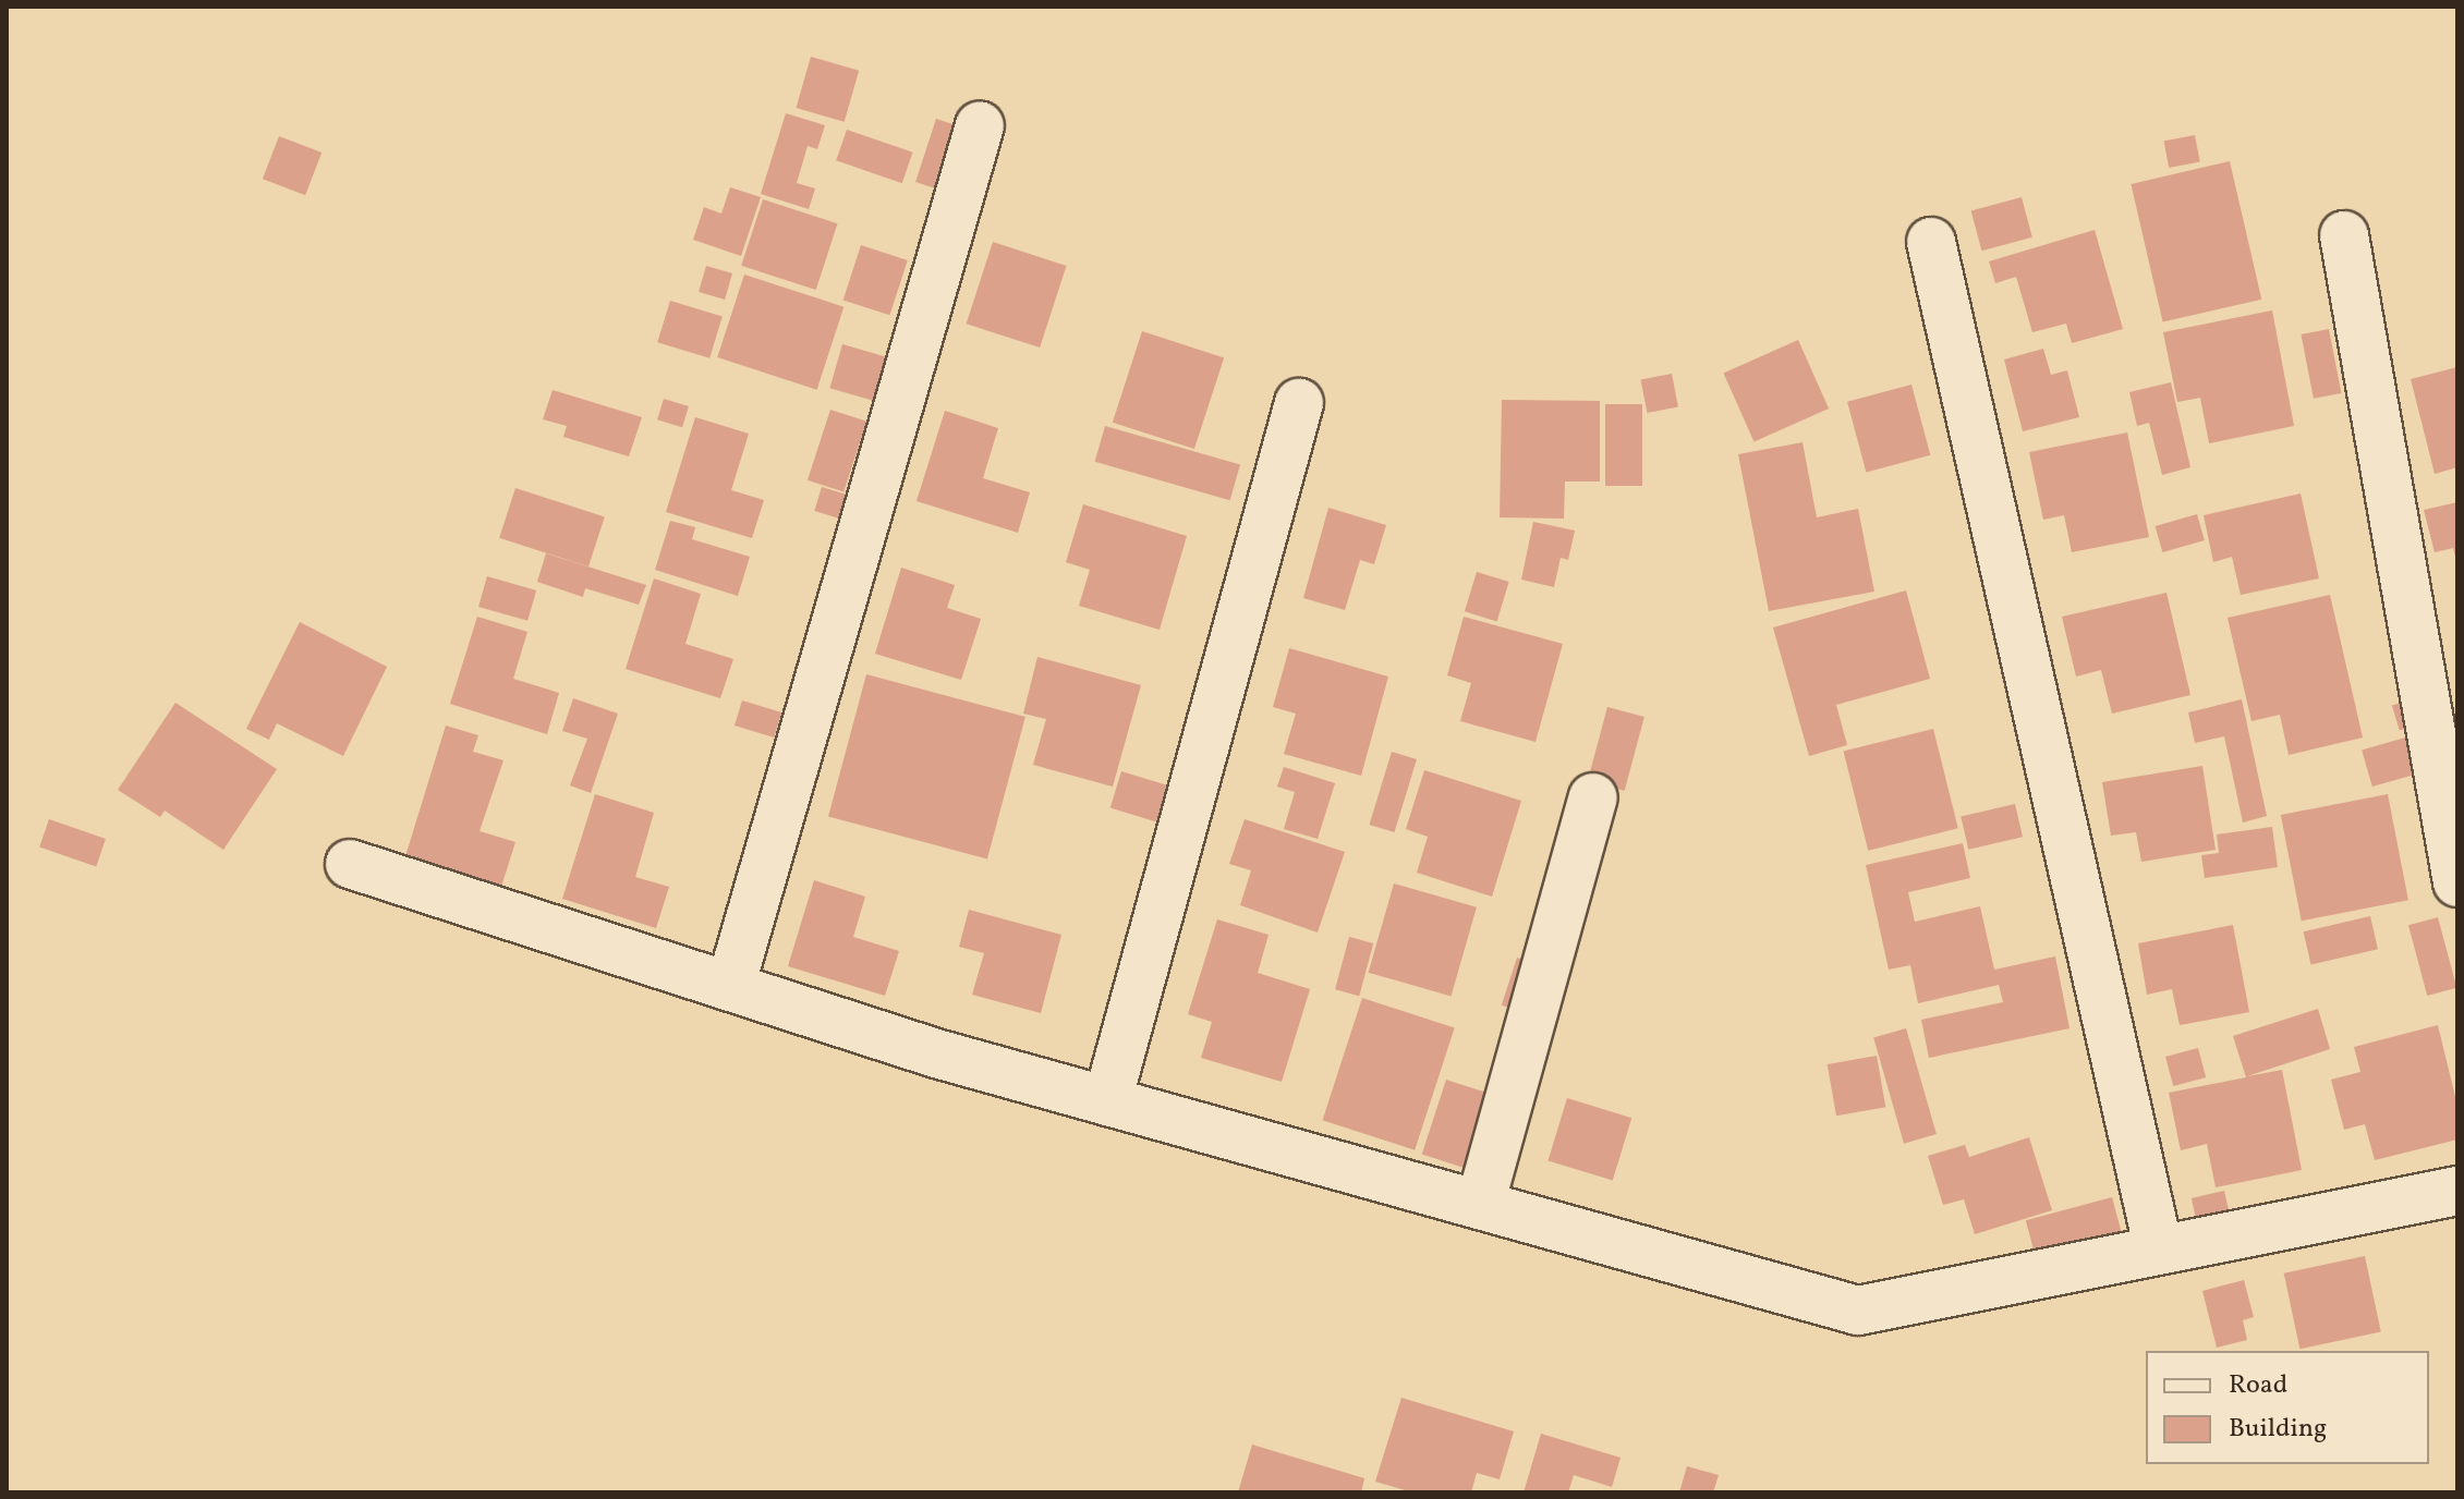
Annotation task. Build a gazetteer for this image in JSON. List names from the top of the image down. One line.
{"legend":["Road","Building"]}
